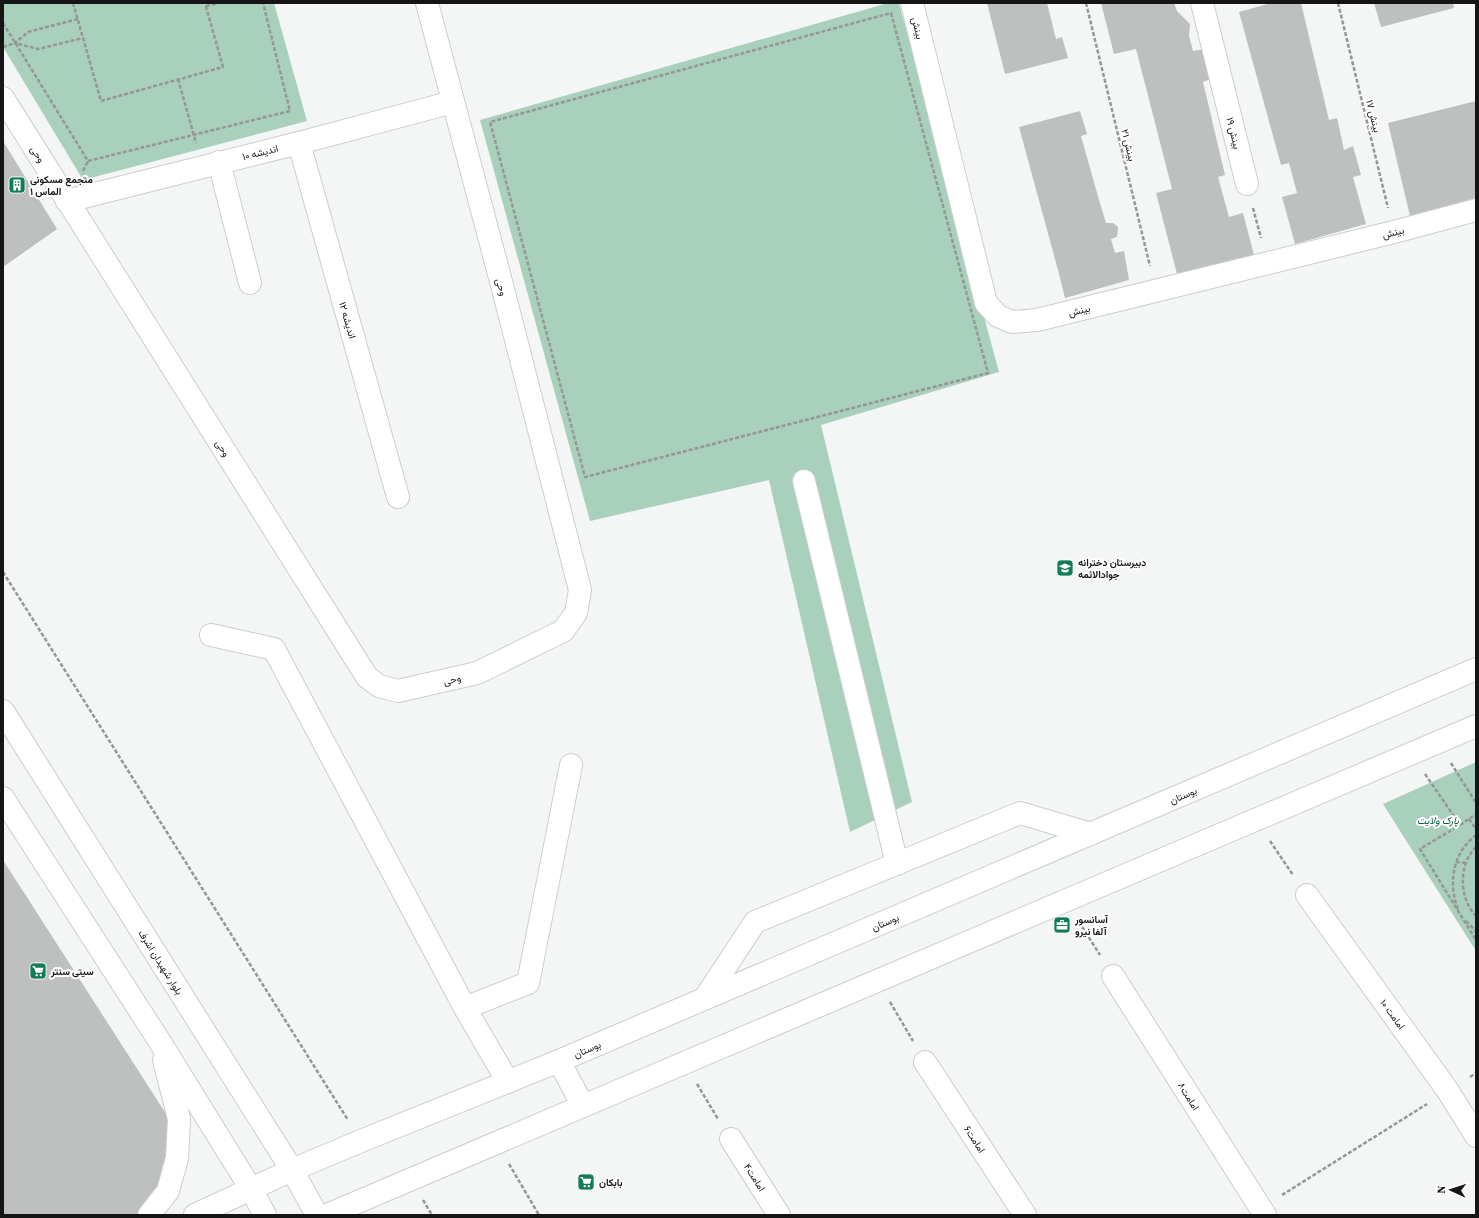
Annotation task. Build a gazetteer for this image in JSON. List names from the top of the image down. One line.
{"streets":{"street":["بینش","بینش ۱۹","اندیشه ۱۰","وحی","اندیشه ۱۲","بوستان","بلوار شهیدان اشرف","امامت ۱۰","امامت۸","امامت۶","امامت۴"],"path":["بینش ۱۷","بینش ۲۱"]},"crossings":[["بینش","بینش ۱۷"],["بینش","بینش ۲۱"],["اندیشه ۱۰","وحی"],["اندیشه ۱۰","اندیشه ۱۲"],["بوستان","بلوار شهیدان اشرف"]],"parks":["پارک ولایت"],"places":{"building":["متجمع مسکونی الماس ۱"],"school or university":["دبیرستان دخترانه جوادالائمه"],"office":["آسانسور آلفا نيرو"],"supermarket":["سیتی سنتر","بابکان"]},"north":"left"}
